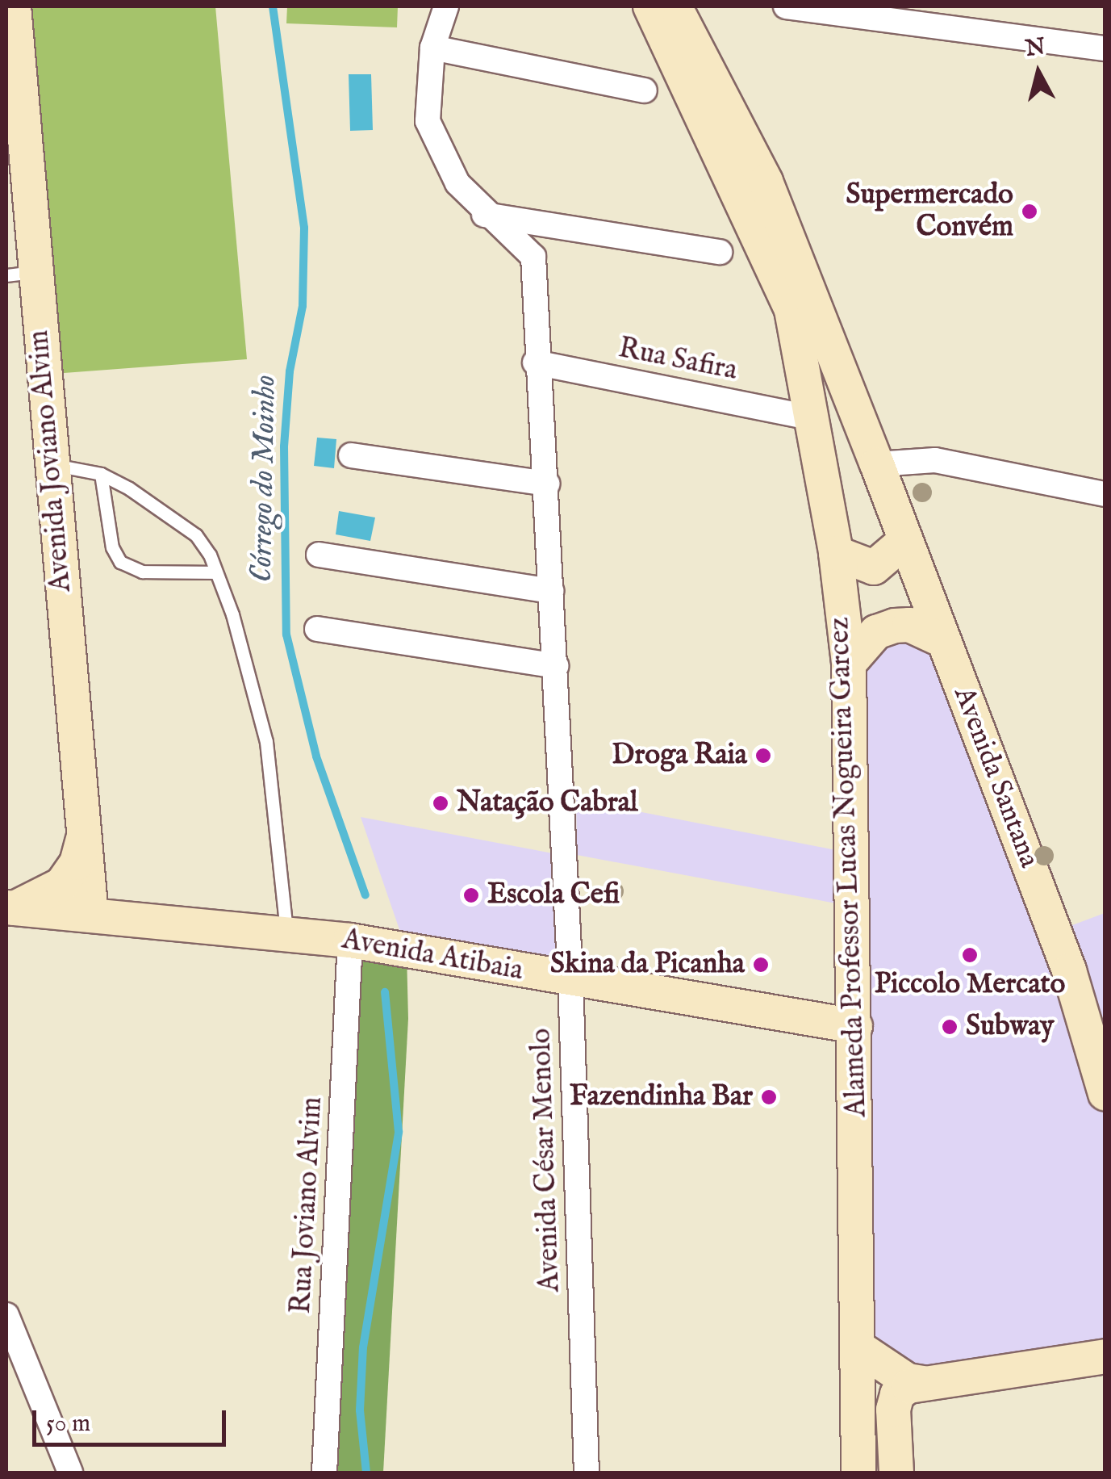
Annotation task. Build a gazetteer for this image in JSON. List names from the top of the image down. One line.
{"streets":{"main road":["Avenida Joviano Alvim","Avenida Santana","Alameda Professor Lucas Nogueira Garcez","Avenida Atibaia"],"street":["Rua Safira","Avenida César Menolo","Rua Joviano Alvim"]},"crossings":[["Rua Safira","Alameda Professor Lucas Nogueira Garcez"],["Rua Safira","Avenida César Menolo"],["Avenida Joviano Alvim","Avenida Atibaia"],["Avenida Santana","Alameda Professor Lucas Nogueira Garcez"],["Alameda Professor Lucas Nogueira Garcez","Avenida Atibaia"],["Avenida Atibaia","Avenida César Menolo"],["Avenida Atibaia","Rua Joviano Alvim"]],"water":["Córrego do Moinho"],"places":["Supermercado Convém","Droga Raia","Natação Cabral","Escola Cefi","Piccolo Mercato","Skina da Picanha","Subway","Fazendinha Bar"],"scale_bar":"50 m","north":"top"}
